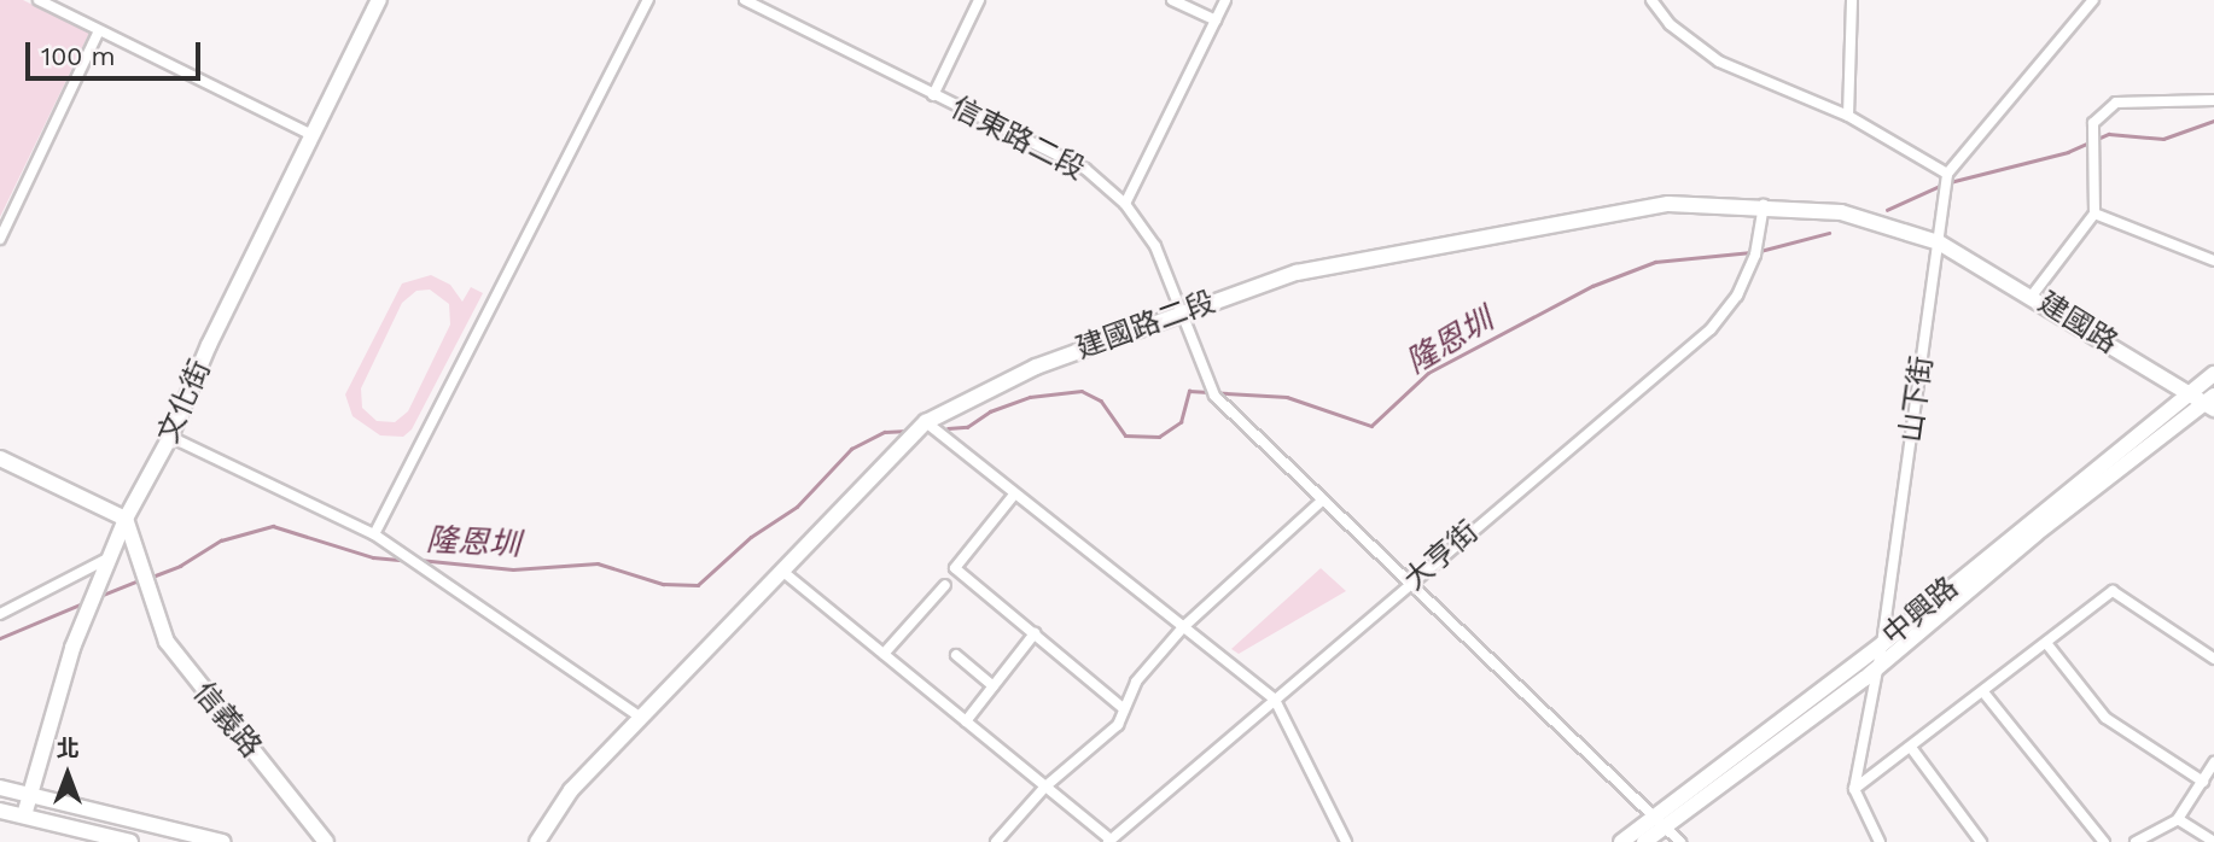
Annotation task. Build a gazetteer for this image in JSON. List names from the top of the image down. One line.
{"streets":{"street":["信東路二段","建國路","建國路二段","山下街","文化街","大亨街","中興路","信義路"]},"crossings":[["信東路二段","建國路二段"],["信東路二段","大亨街"],["信東路二段","中興路"],["建國路","建國路二段"],["建國路","山下街"],["建國路","中興路"],["建國路二段","山下街"],["建國路二段","大亨街"],["山下街","中興路"],["文化街","信義路"]],"water":["隆恩圳"],"scale_bar":"100 m","north":"top"}
